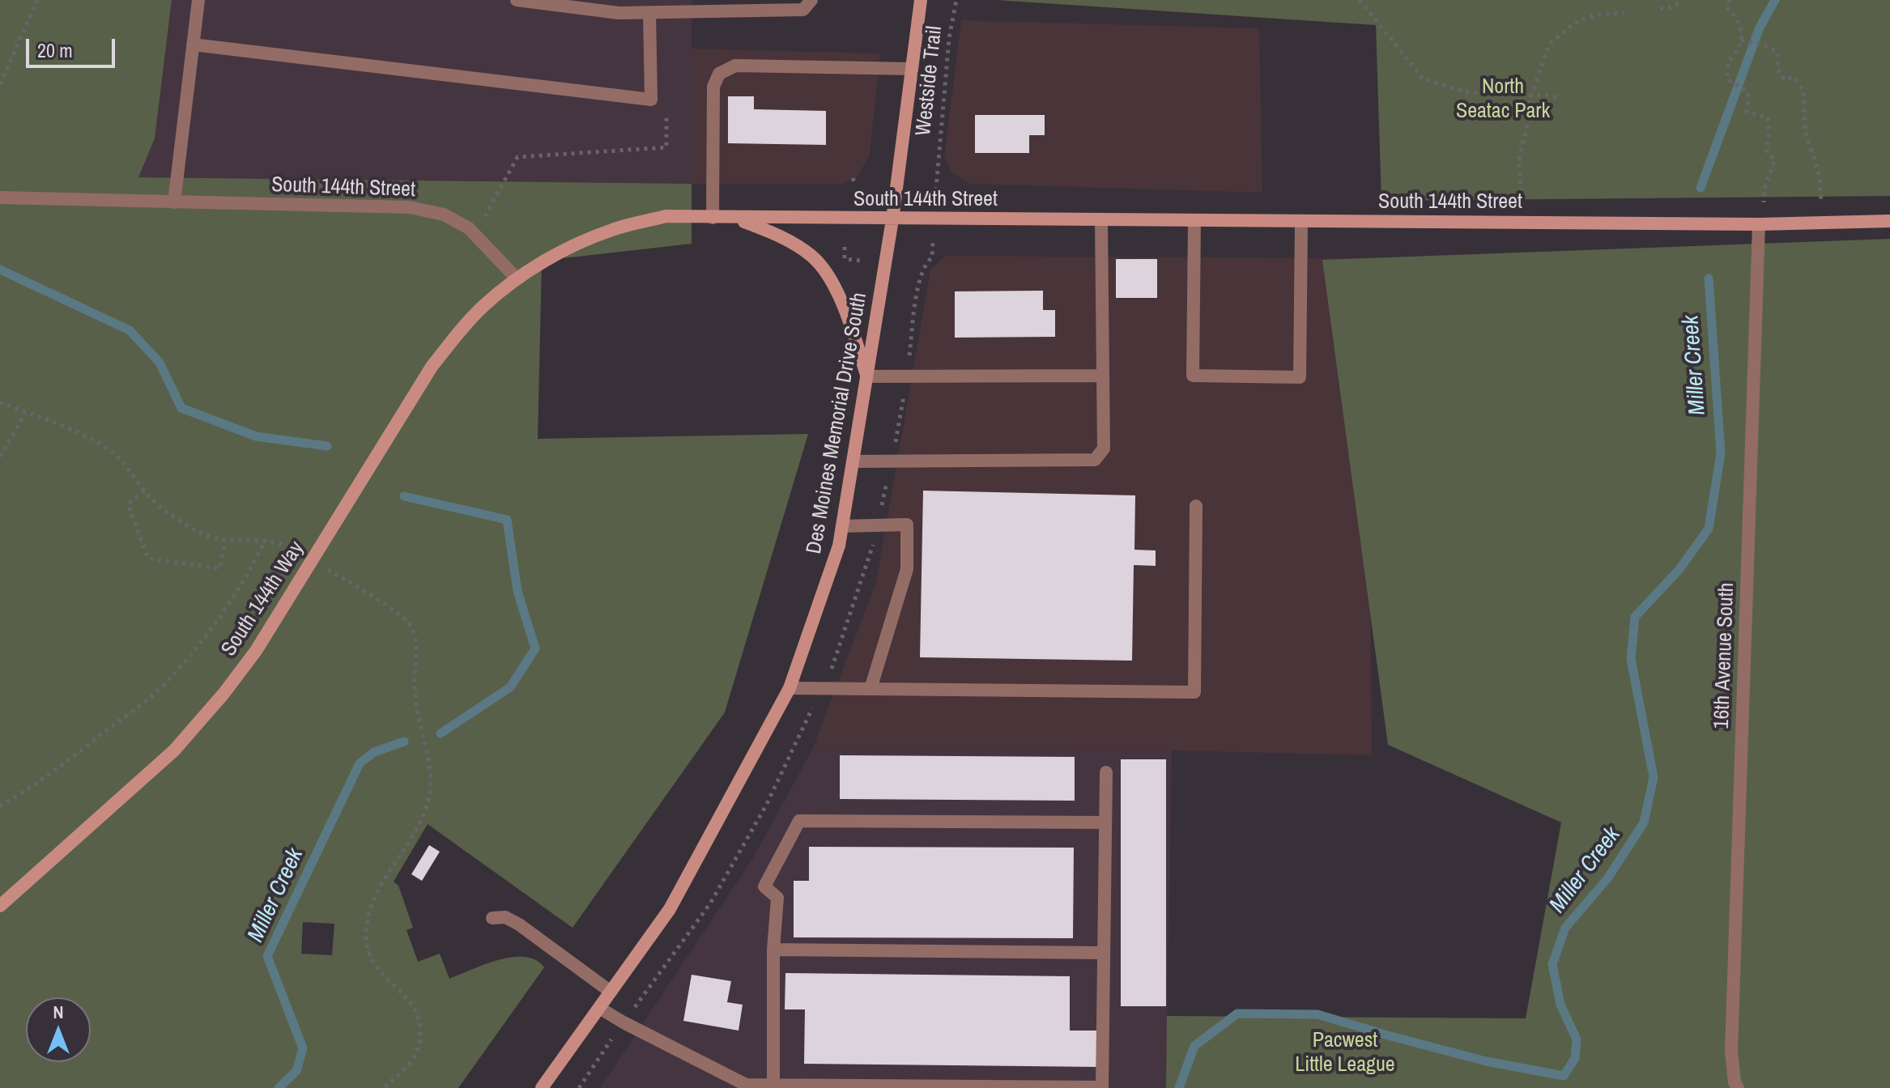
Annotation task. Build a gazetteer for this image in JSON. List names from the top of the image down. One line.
{"streets":{"street":["South 144th Street","Des Moines Memorial Drive South","South 144th Way","16th Avenue South"],"path":["Westside Trail"]},"crossings":[["South 144th Street","Des Moines Memorial Drive South"],["South 144th Street","South 144th Way"],["South 144th Street","16th Avenue South"]],"water":["Miller Creek"],"parks":["North Seatac Park","Pacwest Little League"],"scale_bar":"20 m","north":"top"}
